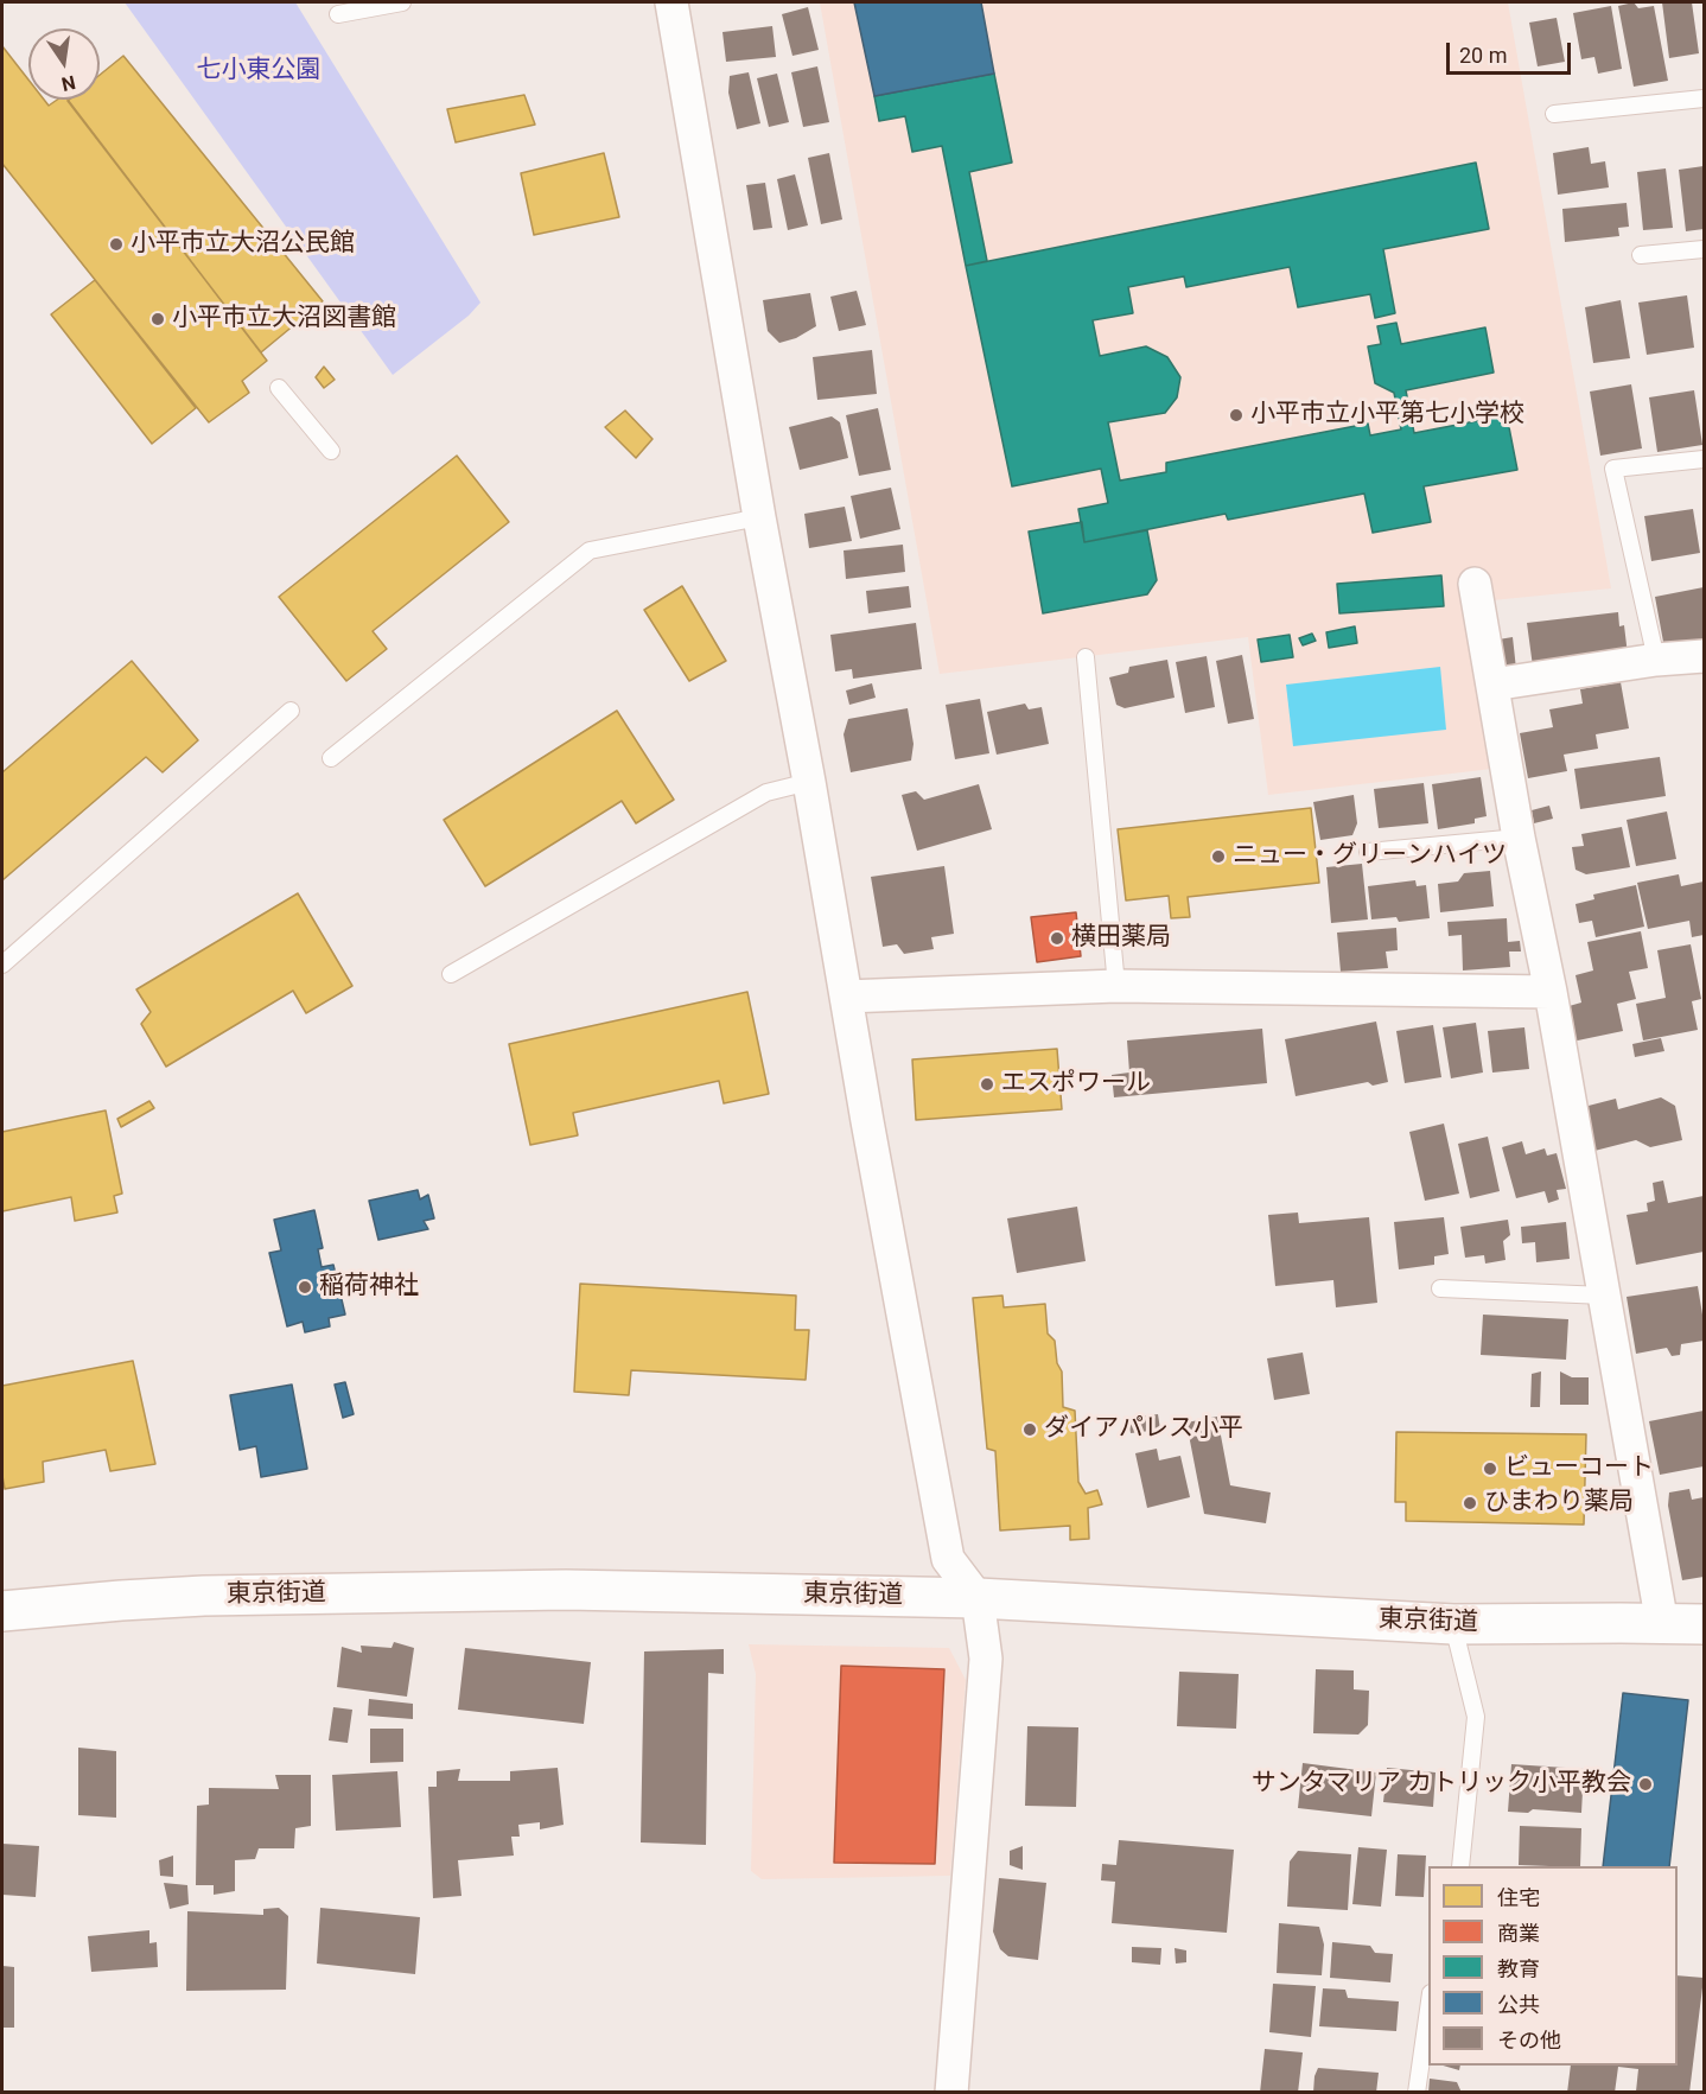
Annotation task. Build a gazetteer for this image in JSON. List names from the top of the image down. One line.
{"streets":{"main road":["東京街道"]},"parks":["七小東公園"],"places":["小平市立大沼公民館","小平市立大沼図書館","小平市立小平第七小学校","ニュー・グリーンハイツ","横田薬局","エスポワール","稲荷神社","ダイアパレス小平","ビューコート","ひまわり薬局","サンタマリア カトリック小平教会"],"legend":["住宅","商業","教育","公共","その他"],"scale_bar":"20 m","north":"bottom"}
